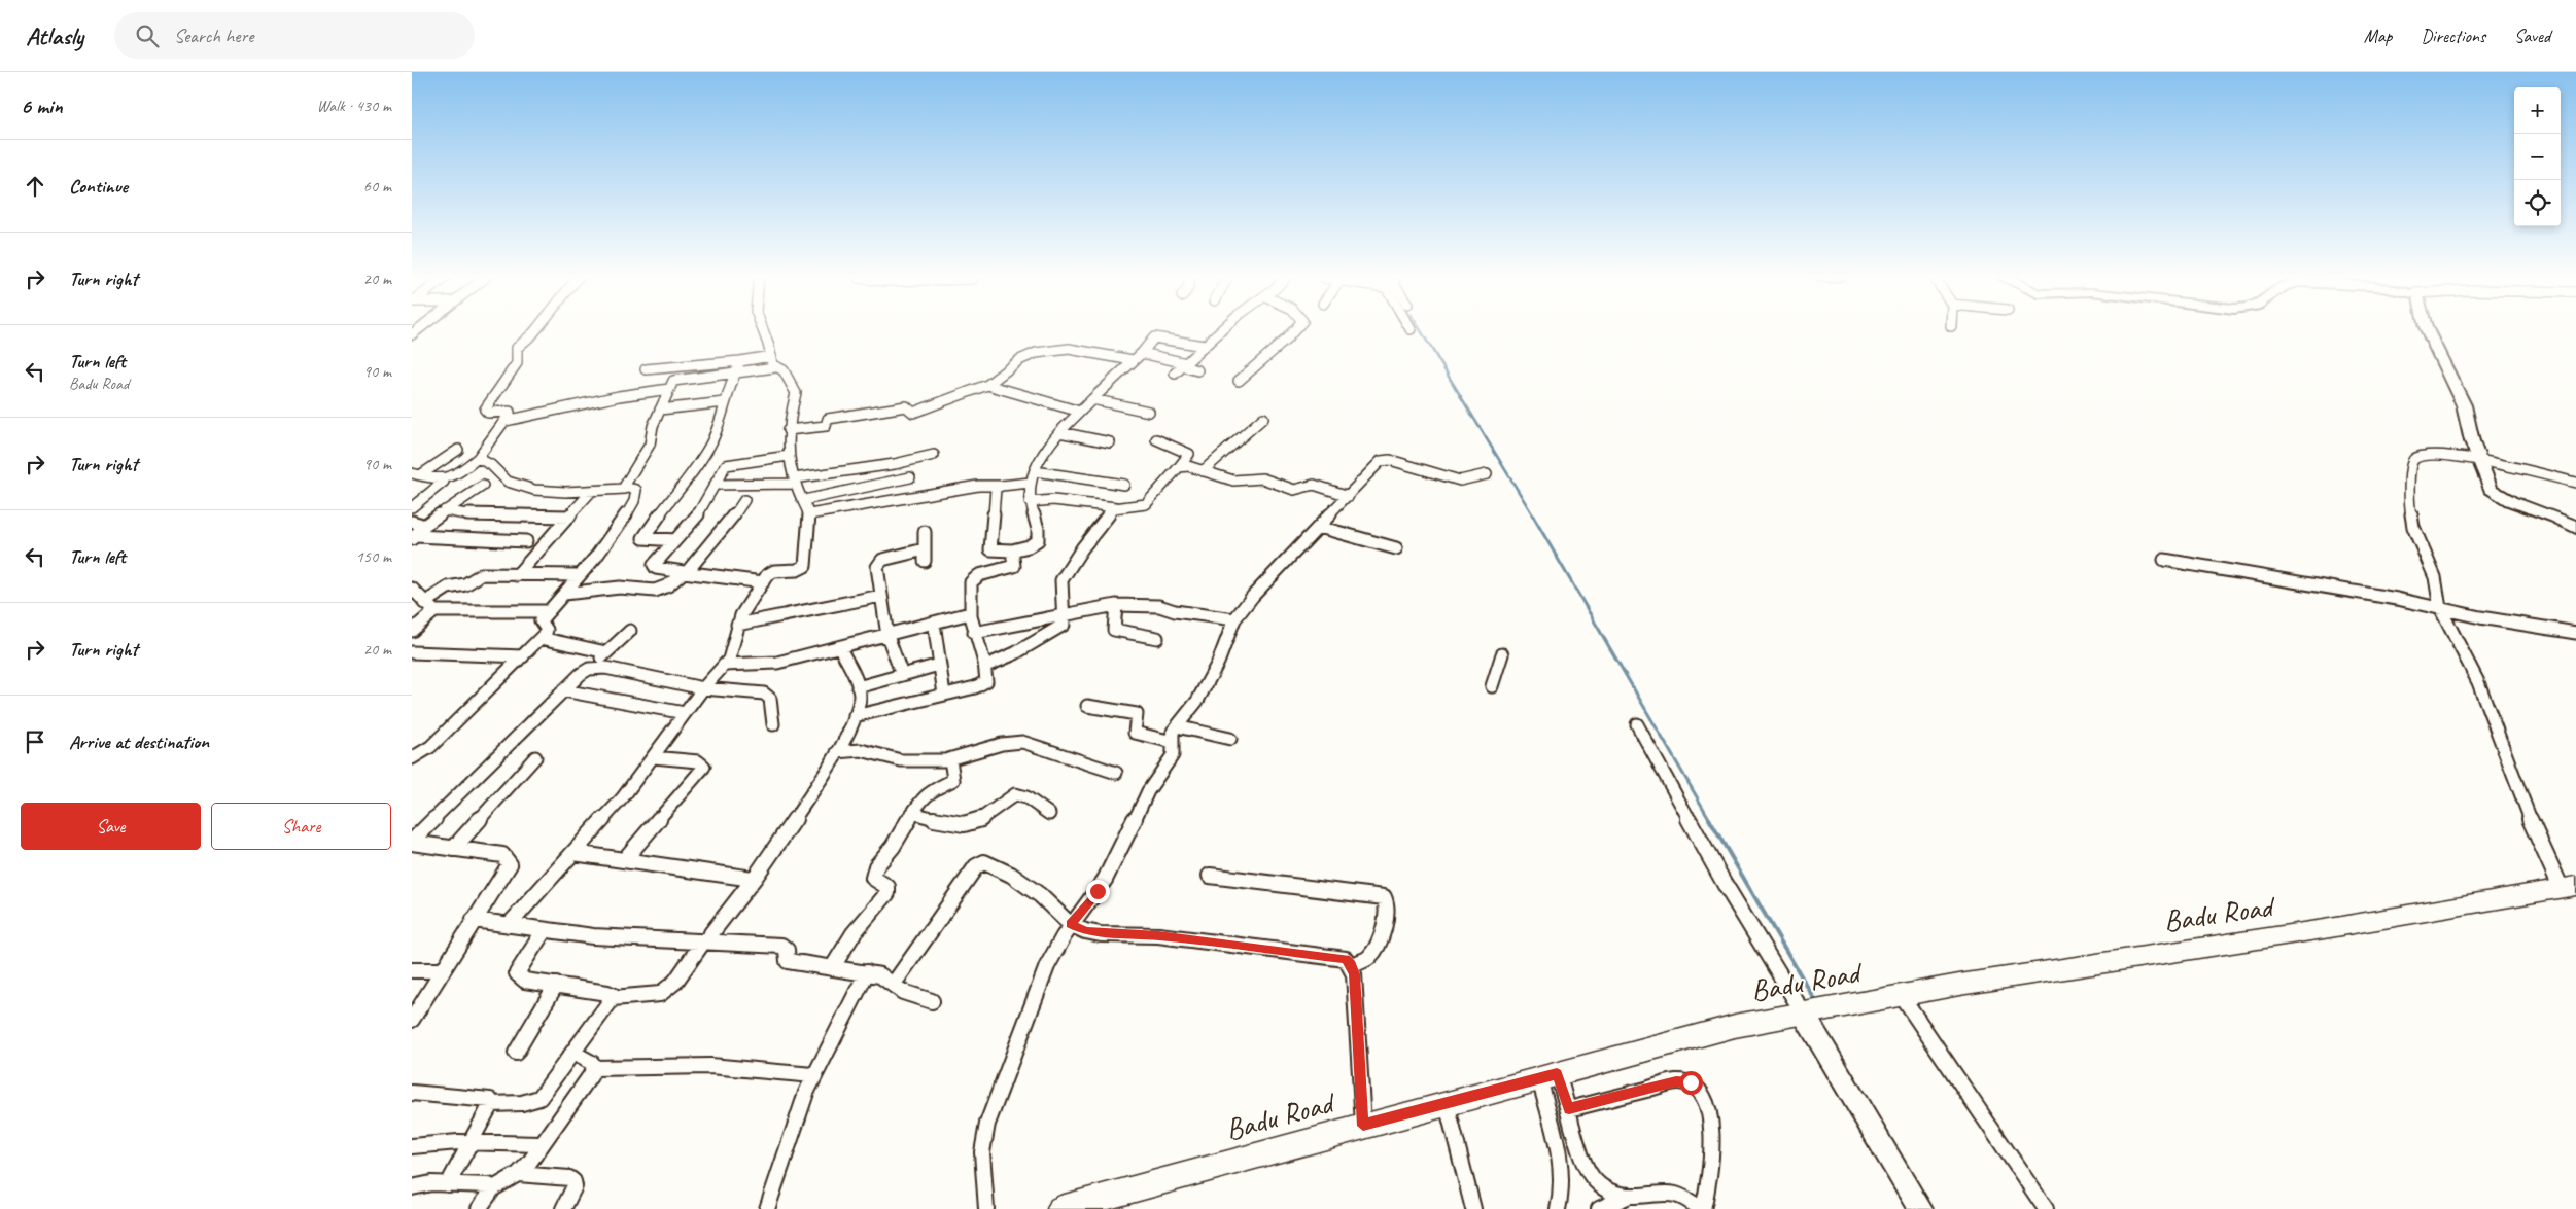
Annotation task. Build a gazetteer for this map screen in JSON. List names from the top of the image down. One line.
{"streets":{"main road":["Badu Road"]},"page":{"header":"Atlasly","search":"Search here","nav":["Map","Directions","Saved"],"heading":["6 min","Walk · 430 m"],"map_buttons":["+","−"],"list":[["Continue","60 m"],["Turn right","20 m"],["Turn left","Badu Road","90 m"],["Turn right","90 m"],["Turn left","150 m"],["Turn right","20 m"],"Arrive at destination"],"buttons":["Save","Share"]}}
